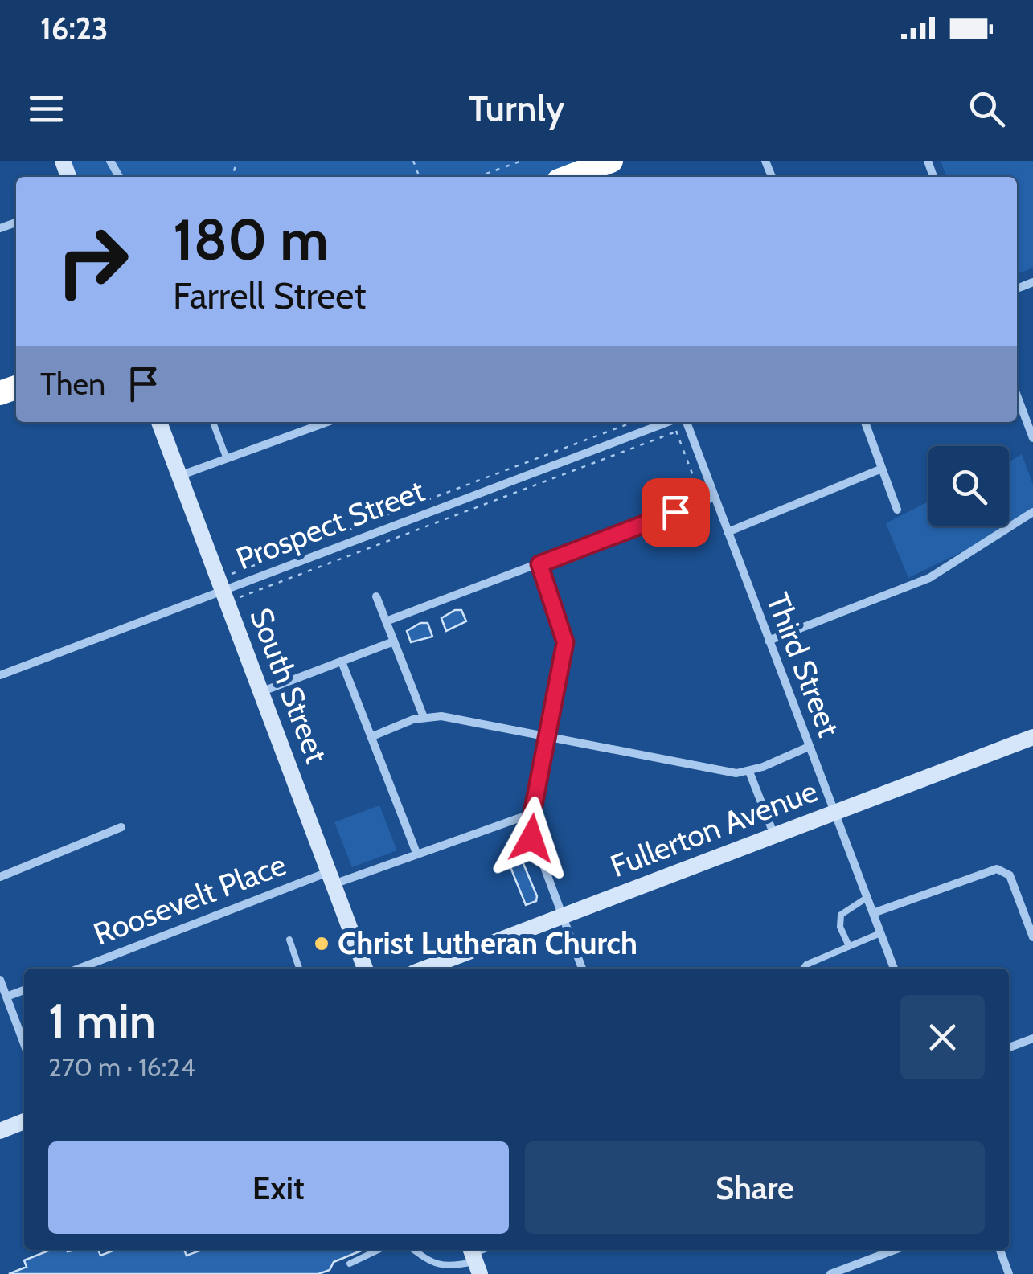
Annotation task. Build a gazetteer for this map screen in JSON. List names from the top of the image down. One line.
{"streets":{"street":["Prospect Street","Third Street","South Street","Fullerton Avenue","Roosevelt Place"]},"crossings":[["Prospect Street","South Street"],["Third Street","Fullerton Avenue"],["South Street","Roosevelt Place"]],"places":["Christ Lutheran Church"],"page":{"status":"16:23","header":"Turnly","turn":["180 m","Farrell Street"],"then":"Then","heading":["1 min","270 m · 16:24"],"buttons":["Exit","Share"]}}
